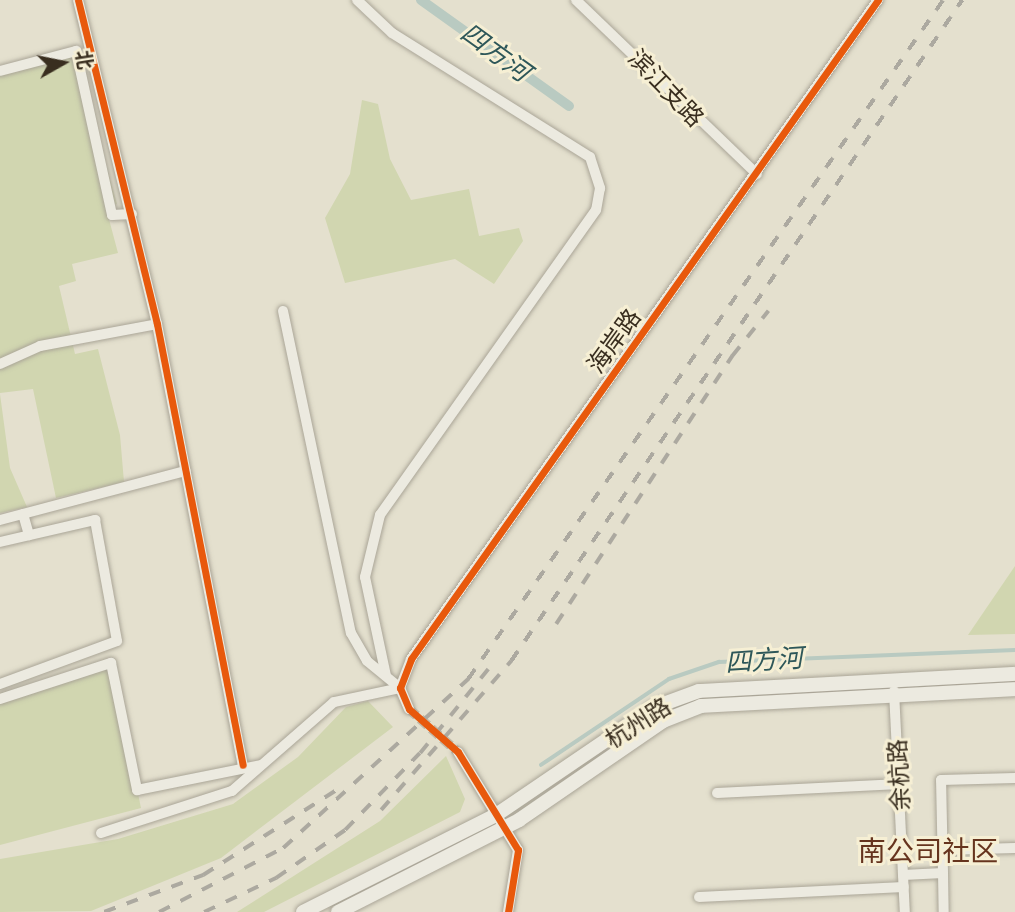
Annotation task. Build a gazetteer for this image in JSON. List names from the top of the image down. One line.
{"streets":{"main road":["杭州路"],"street":["滨江支路","海岸路","余杭路"]},"crossings":[["滨江支路","海岸路"],["杭州路","余杭路"]],"districts":["南公司社区"],"water":["四方河"],"north":"right"}
